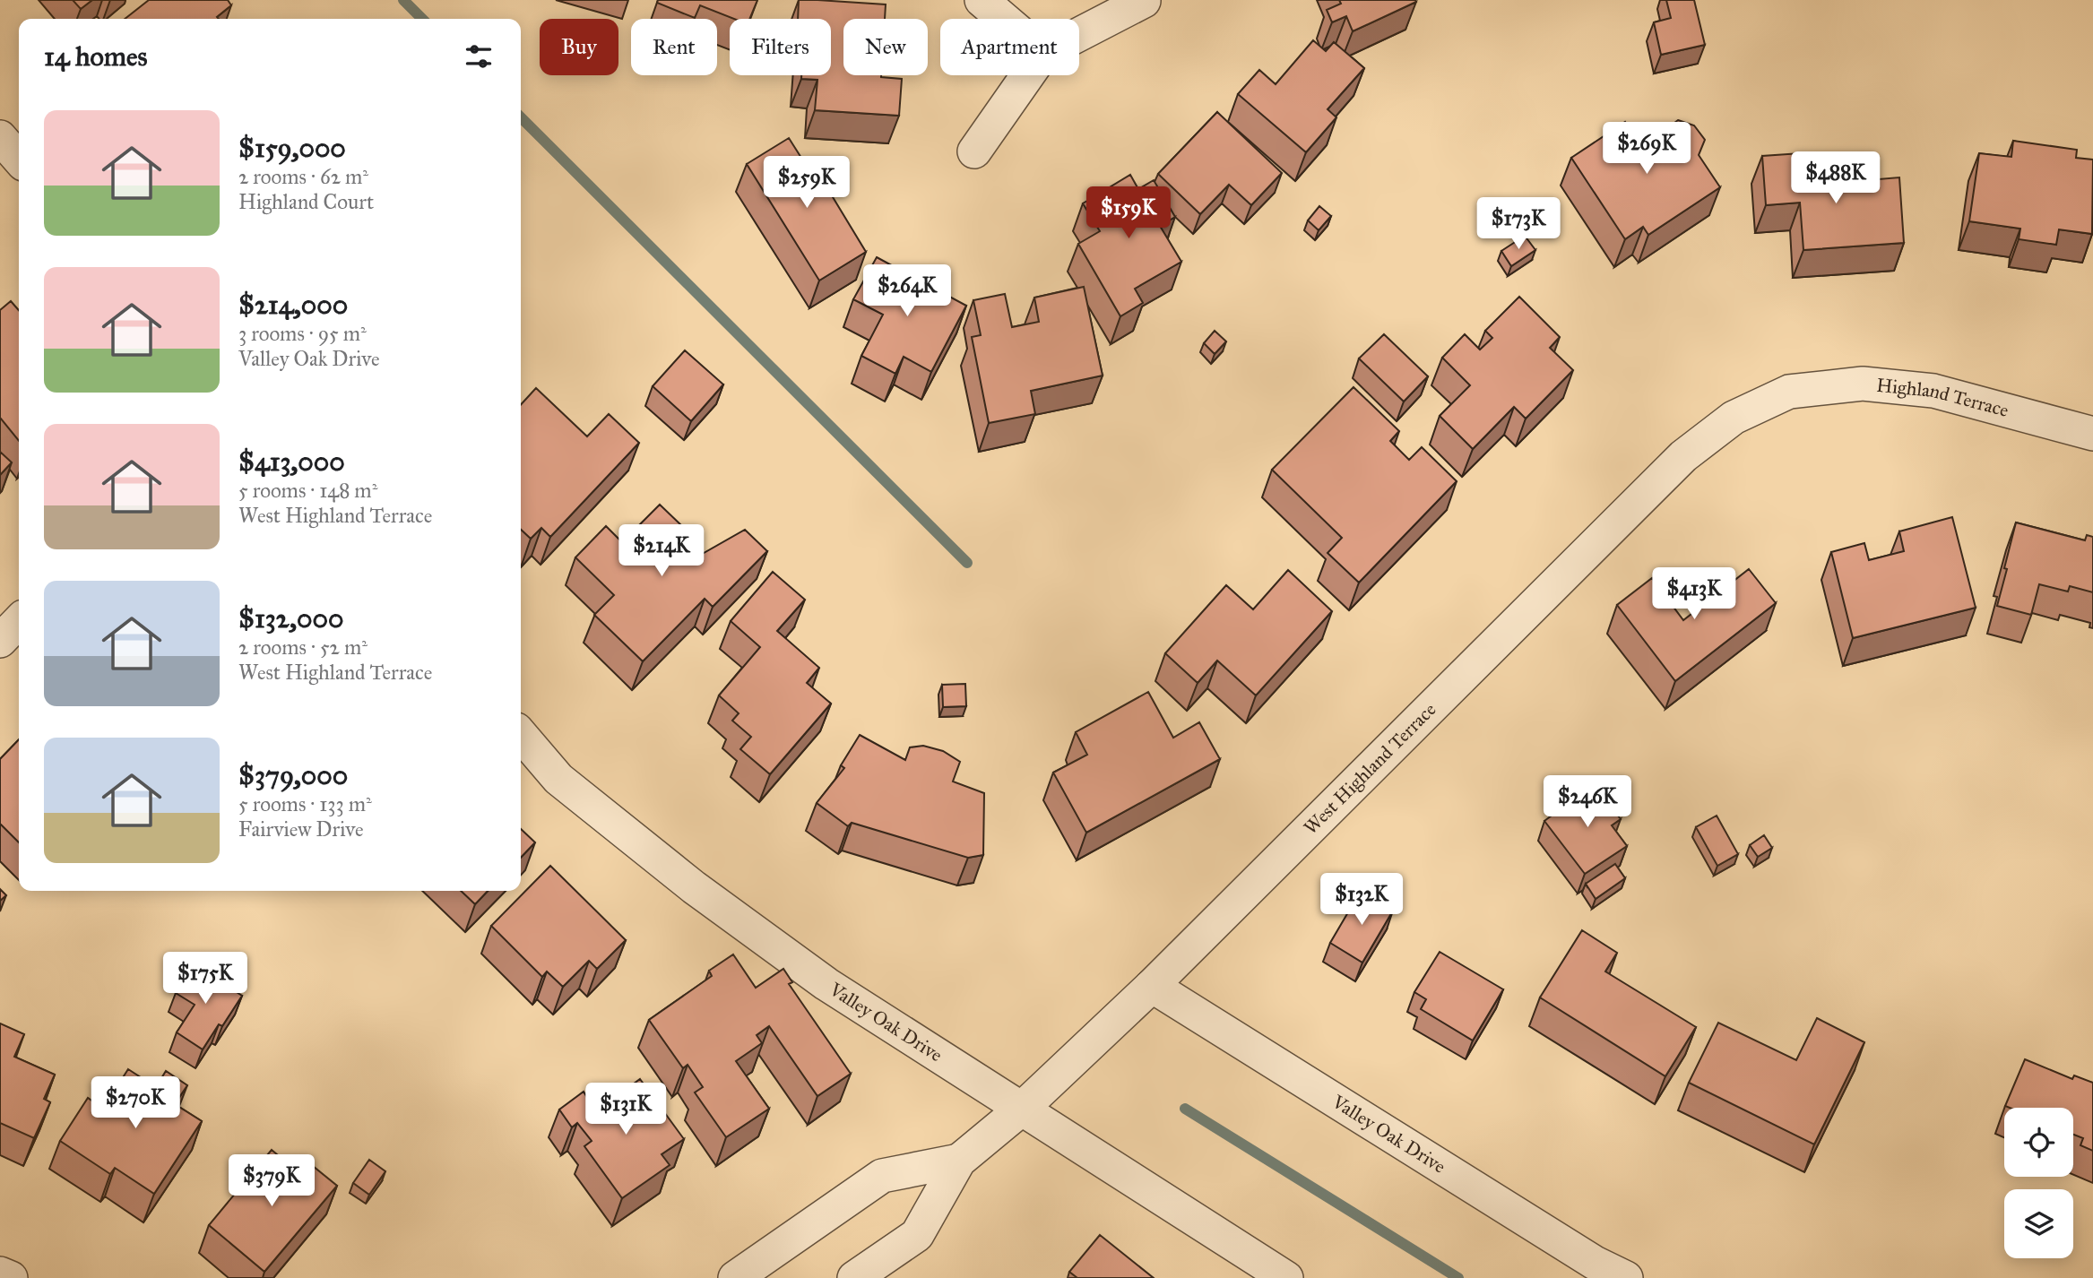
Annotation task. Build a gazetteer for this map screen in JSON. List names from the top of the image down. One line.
{"streets":{"street":["Highland Terrace","West Highland Terrace","Valley Oak Drive"]},"crossings":[["Highland Terrace","West Highland Terrace"],["West Highland Terrace","Valley Oak Drive"]],"page":{"chip":["Buy","Rent","Filters","New","Apartment"],"heading":"14 homes","list":[{"name":"$159,000","note":"2 rooms · 62 m² · Highland Court"},{"name":"$214,000","note":"3 rooms · 95 m² · Valley Oak Drive"},{"name":"$413,000","note":"5 rooms · 148 m² · West Highland Terrace"},{"name":"$132,000","note":"2 rooms · 52 m² · West Highland Terrace"},{"name":"$379,000","note":"5 rooms · 133 m² · Fairview Drive"}],"price":["$269K","$488K","$259K","$159K","$173K","$264K","$214K","$413K","$246K","$132K","$175K","$270K","$131K","$379K"]}}
